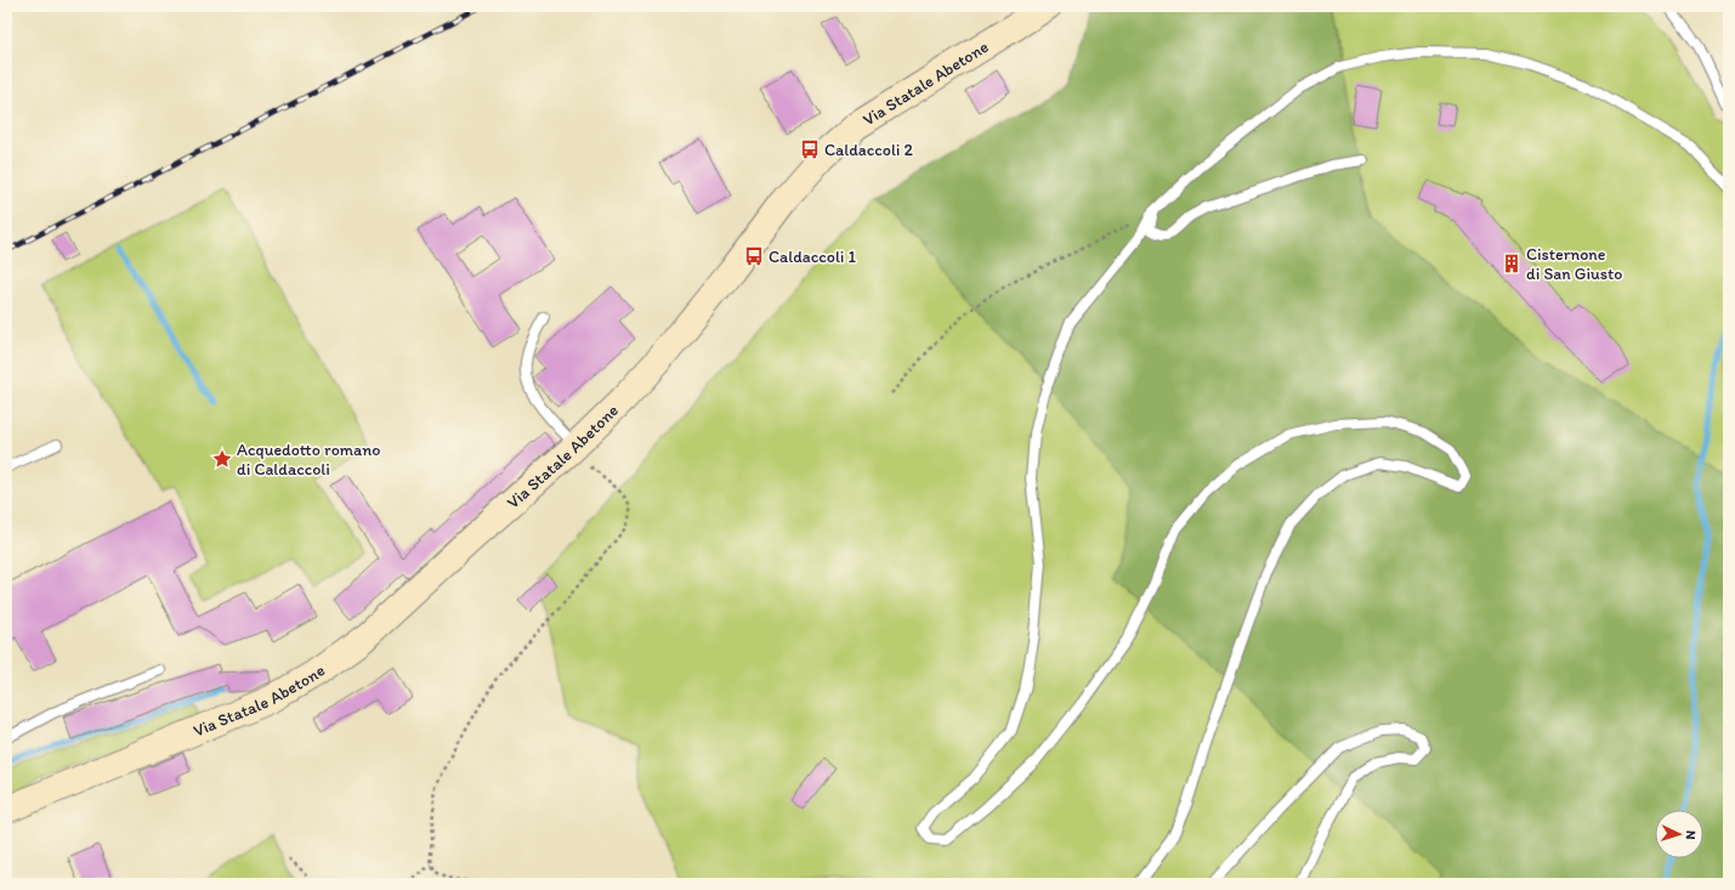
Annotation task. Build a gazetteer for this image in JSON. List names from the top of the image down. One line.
{"streets":{"main road":["Via Statale Abetone"]},"places":{"bus stop":["Caldaccoli 2","Caldaccoli 1"],"building":["Cisternone di San Giusto"],"place":["Acquedotto romano di Caldaccoli"]},"north":"right"}
